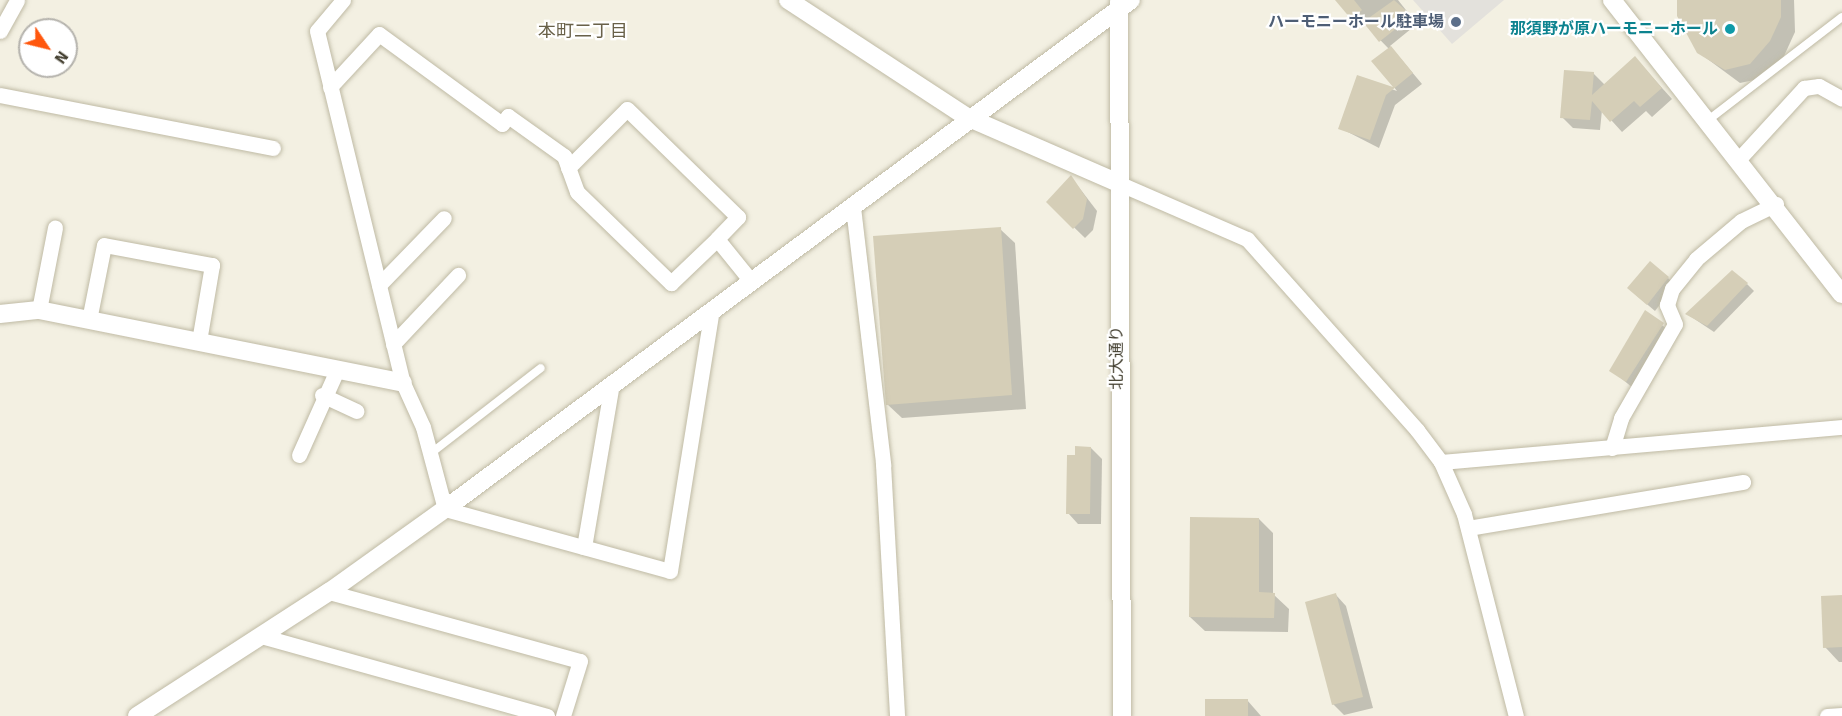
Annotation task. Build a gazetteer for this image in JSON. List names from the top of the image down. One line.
{"streets":{"street":["北大通り"]},"districts":["本町二丁目"],"places":["ハーモニーホール駐車場","那須野が原ハーモニーホール"],"north":"bottom right"}
